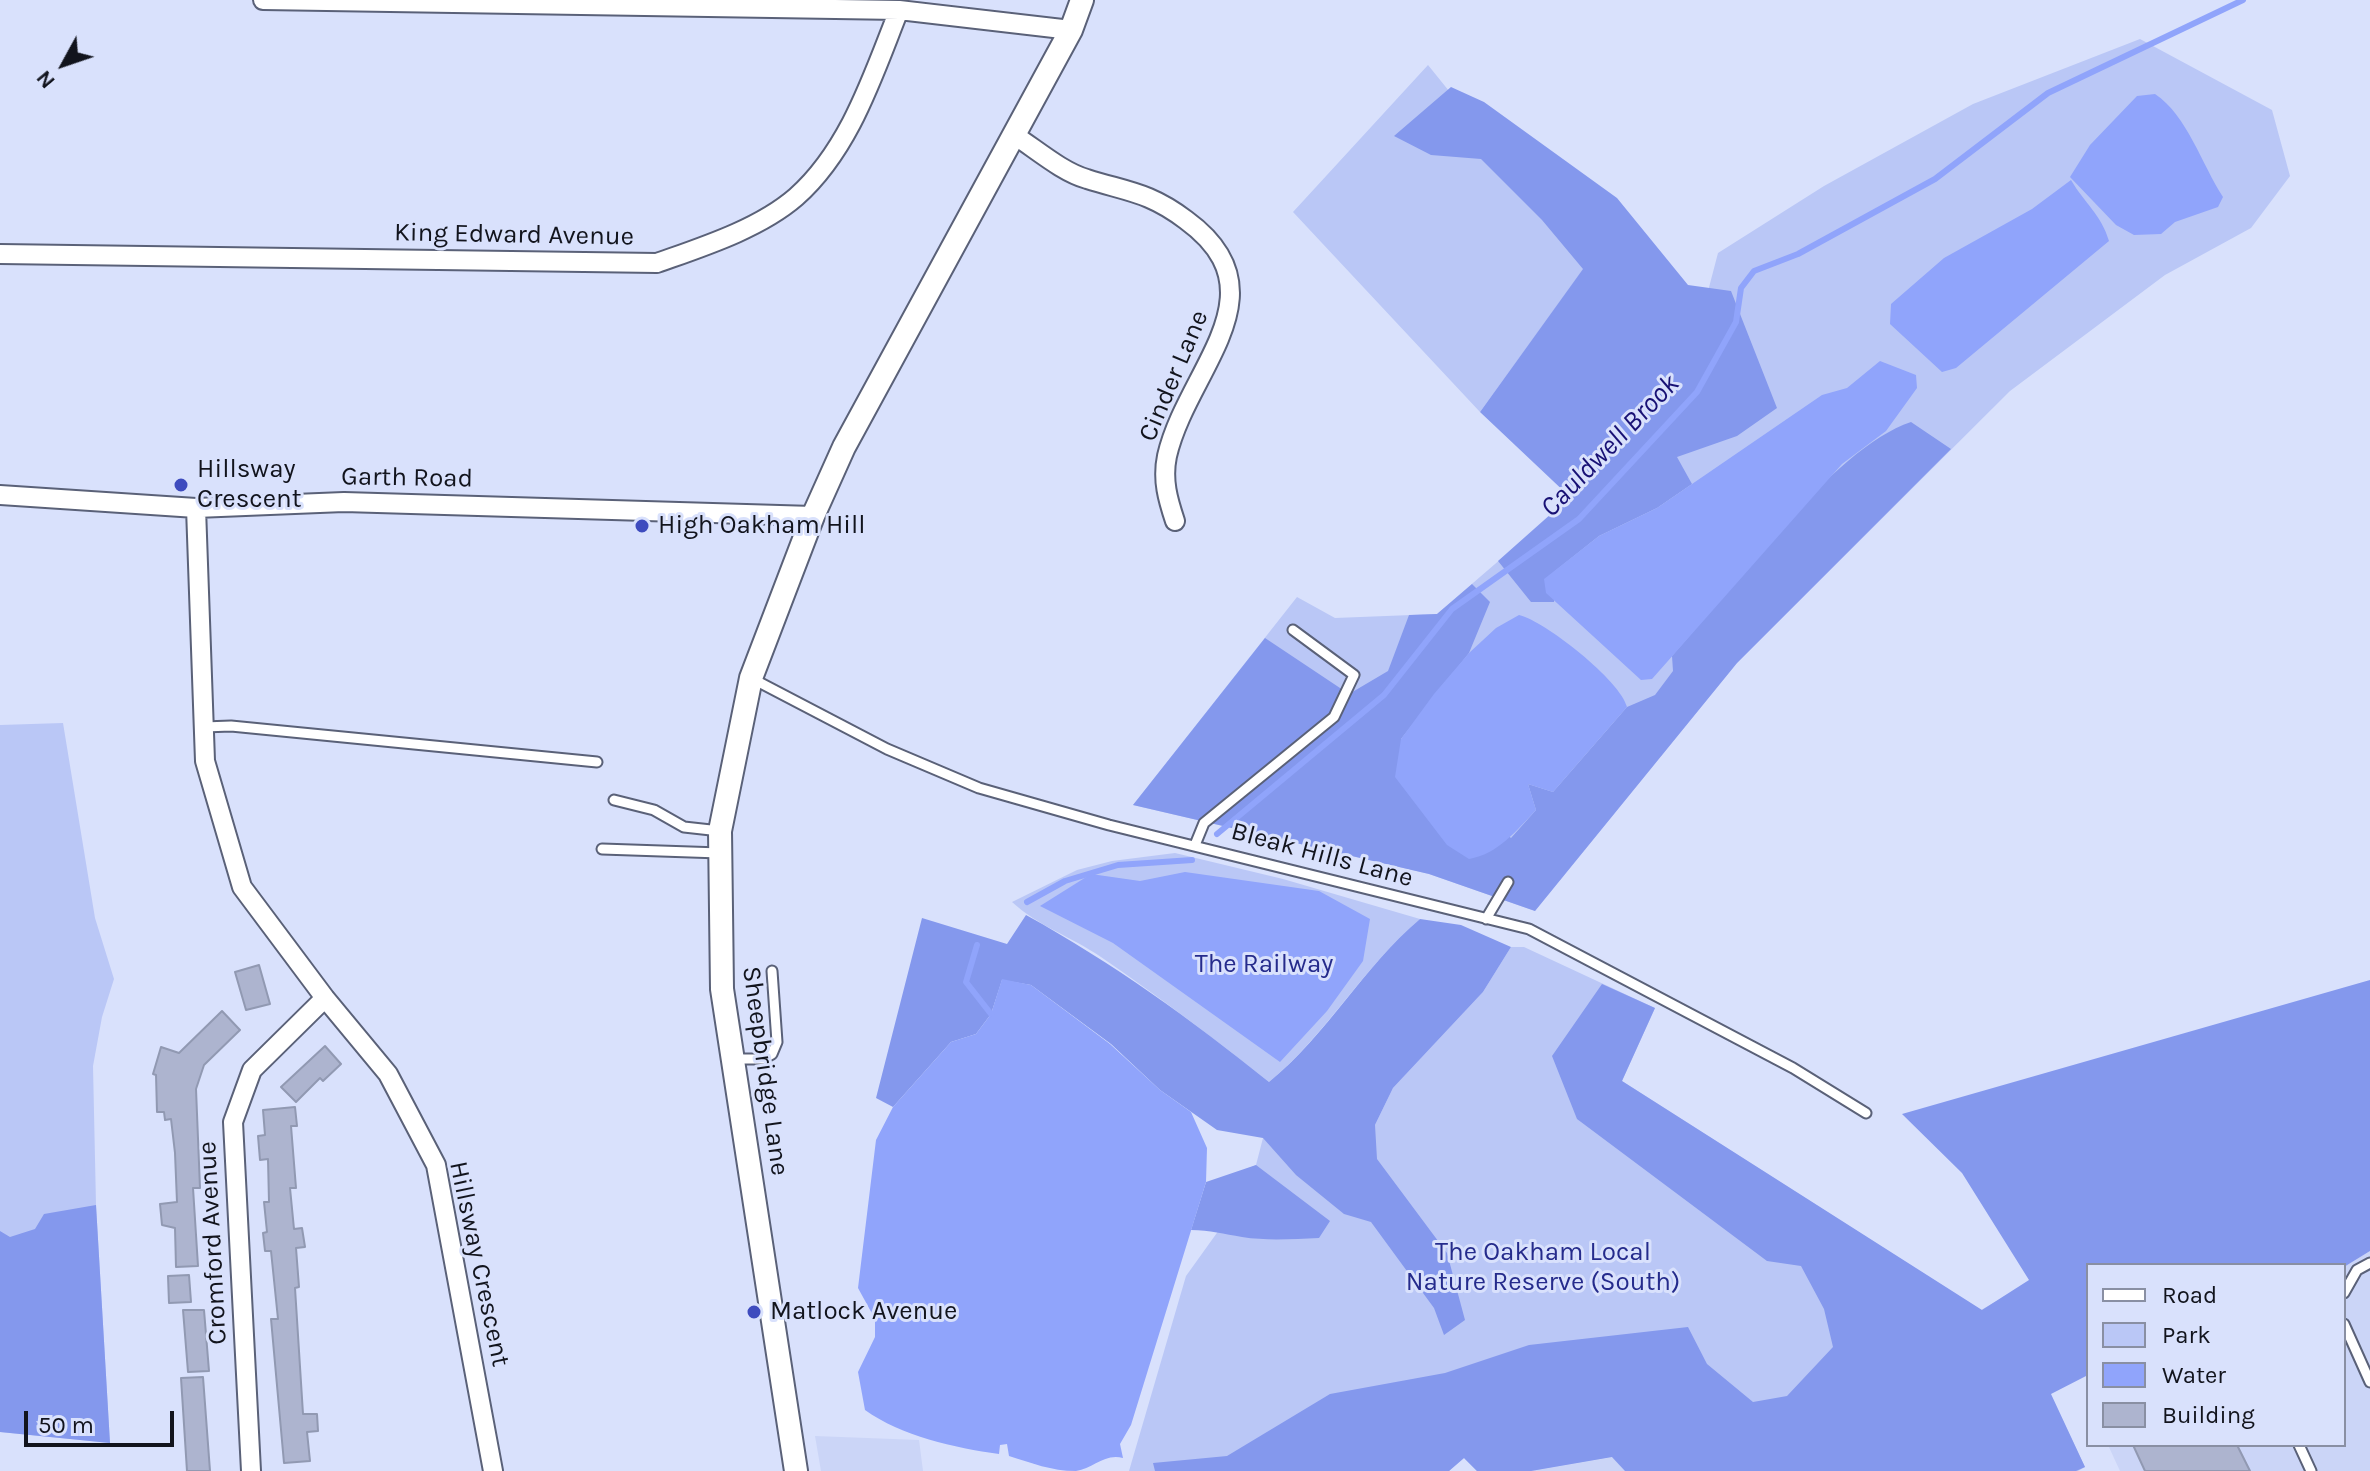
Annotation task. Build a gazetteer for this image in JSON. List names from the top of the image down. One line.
{"streets":{"street":["King Edward Avenue","Cinder Lane","Garth Road","Sheepbridge Lane","Cromford Avenue","Hillsway Crescent"],"lane":["Bleak Hills Lane"]},"crossings":[["Garth Road","Hillsway Crescent"],["Bleak Hills Lane","Sheepbridge Lane"],["Cromford Avenue","Hillsway Crescent"]],"water":["Cauldwell Brook"],"parks":["The Railway","The Oakham Local Nature Reserve (South)"],"places":["Hillsway Crescent","High Oakham Hill","Matlock Avenue"],"legend":["Road","Park","Water","Building"],"scale_bar":"50 m","north":"bottom left"}
